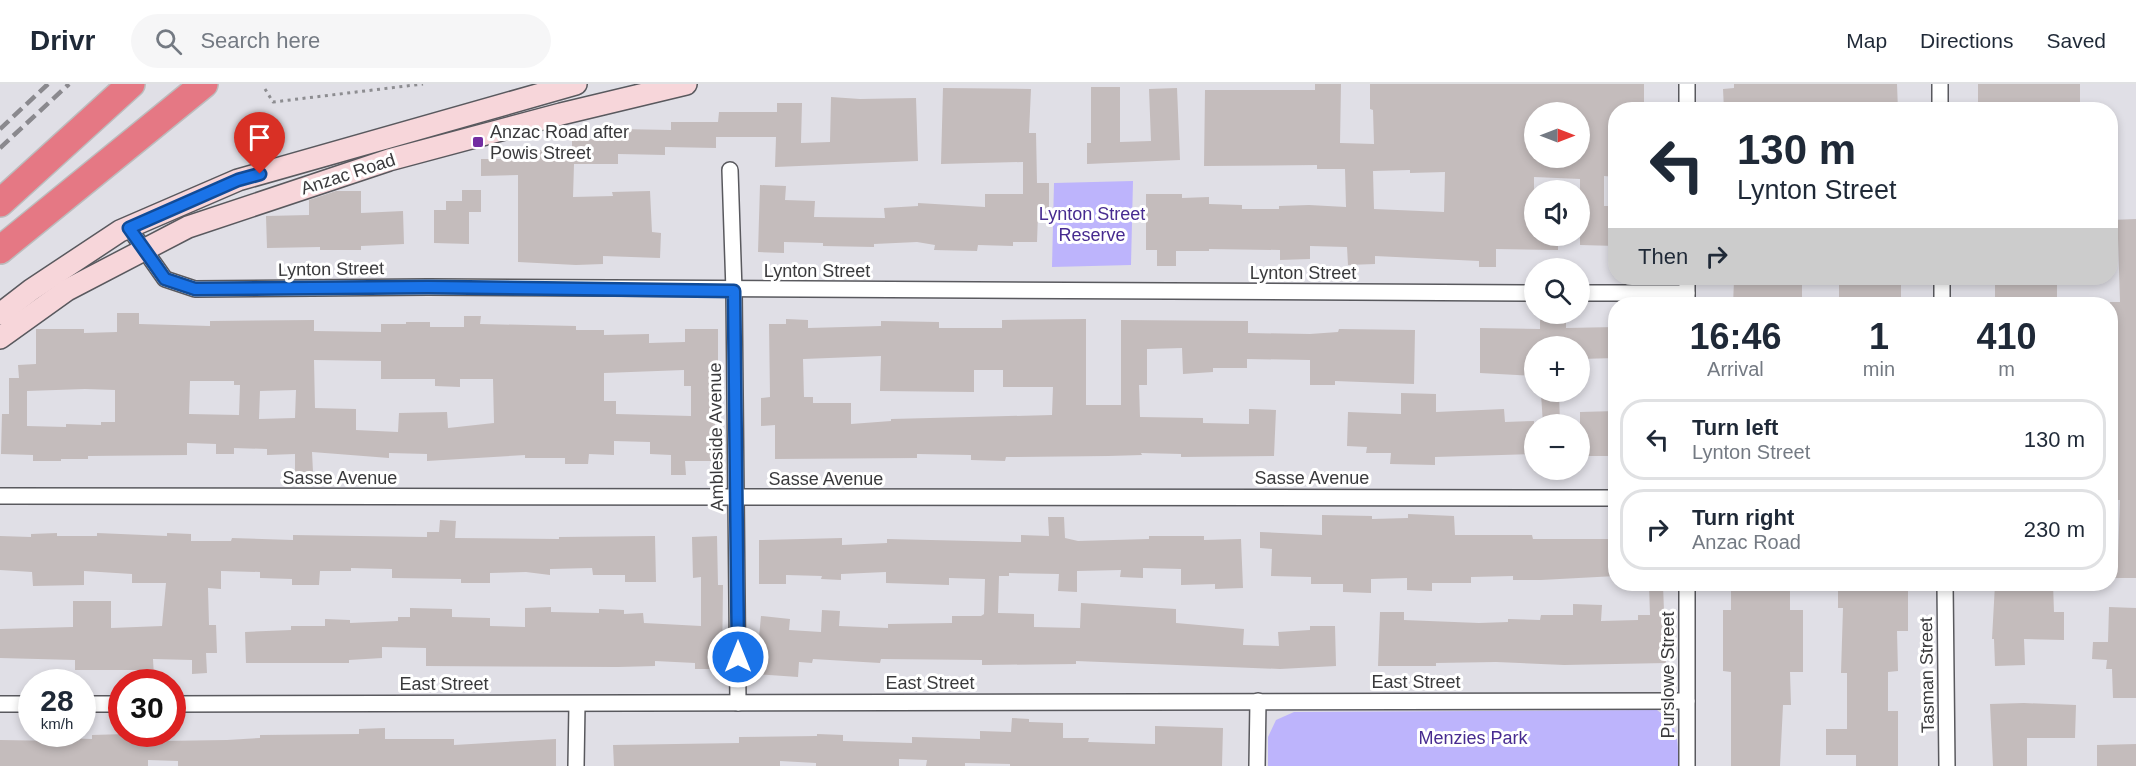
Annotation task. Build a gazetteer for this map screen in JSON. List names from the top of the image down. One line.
{"streets":{"main road":["Anzac Road"],"street":["Lynton Street","Ambleside Avenue","Sasse Avenue","Purslowe Street","Tasman Street","East Street"]},"crossings":[["Anzac Road","Lynton Street"],["Lynton Street","Ambleside Avenue"],["Ambleside Avenue","Sasse Avenue"],["Ambleside Avenue","East Street"],["Purslowe Street","East Street"]],"parks":["Lynton Street Reserve","Menzies Park"],"places":{"transit":["Anzac Road after Powis Street"]},"north":"right","page":{"header":"Drivr","search":"Search here","nav":["Map","Directions","Saved"],"map_buttons":["+","−"],"turn":["130 m","Lynton Street"],"then":"Then","eta":["16:46","Arrival","1","min","410","m"],"list":[{"name":"Turn left","note":"Lynton Street","value":"130 m"},{"name":"Turn right","note":"Anzac Road","value":"230 m"}],"speed":"28 km/h","limit":"30"}}
